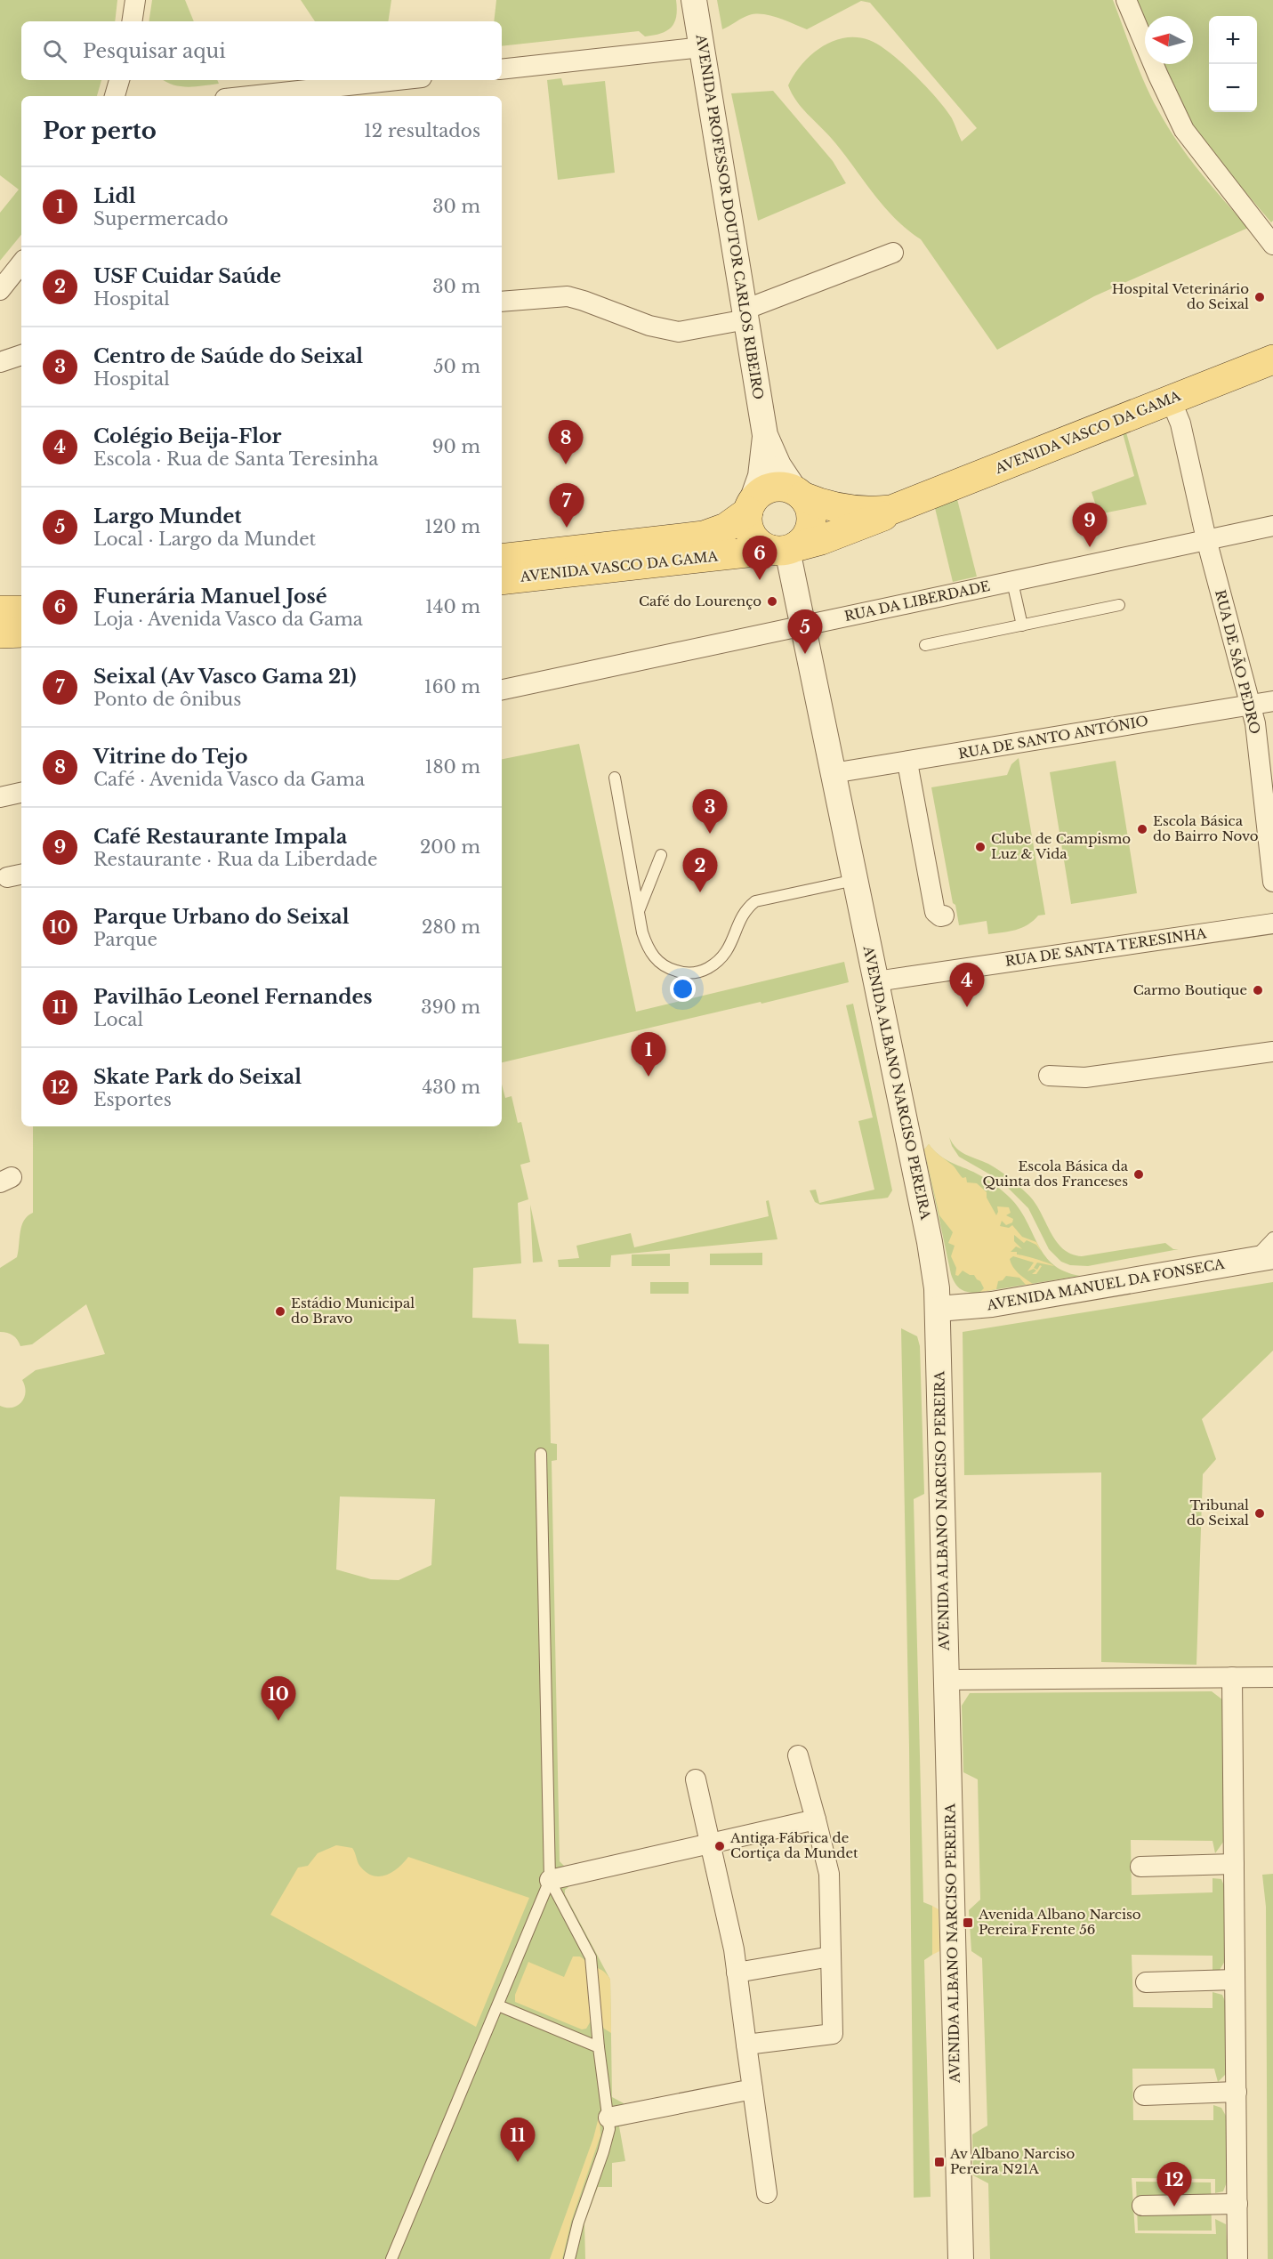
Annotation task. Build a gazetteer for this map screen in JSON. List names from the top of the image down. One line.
{"streets":{"main road":["AVENIDA VASCO DA GAMA"],"street":["AVENIDA PROFESSOR DOUTOR CARLOS RIBEIRO","RUA DA LIBERDADE","RUA DE SÃO PEDRO","RUA DE SANTO ANTÓNIO","RUA DE SANTA TERESINHA","AVENIDA ALBANO NARCISO PEREIRA","AVENIDA MANUEL DA FONSECA"]},"crossings":[["AVENIDA VASCO DA GAMA","RUA DE SÃO PEDRO"],["AVENIDA VASCO DA GAMA","AVENIDA ALBANO NARCISO PEREIRA"],["RUA DA LIBERDADE","RUA DE SÃO PEDRO"],["RUA DA LIBERDADE","AVENIDA ALBANO NARCISO PEREIRA"],["RUA DE SÃO PEDRO","RUA DE SANTO ANTÓNIO"],["RUA DE SANTO ANTÓNIO","AVENIDA ALBANO NARCISO PEREIRA"],["RUA DE SANTA TERESINHA","AVENIDA ALBANO NARCISO PEREIRA"],["AVENIDA ALBANO NARCISO PEREIRA","AVENIDA MANUEL DA FONSECA"]],"places":{"other":["Hospital Veterinário do Seixal","Café do Lourenço","Escola Básica do Bairro Novo","Clube de Campismo Luz & Vida","Carmo Boutique","Escola Básica da Quinta dos Franceses","Estádio Municipal do Bravo","Tribunal do Seixal","Antiga Fábrica de Cortiça da Mundet"],"transit":["Avenida Albano Narciso Pereira Frente 56","Av Albano Narciso Pereira N21A"]},"north":"left","page":{"map_buttons":["+","−"],"search":"Pesquisar aqui","heading":["Por perto","12 resultados"],"list":[{"mark":"1","name":"Lidl","note":"Supermercado","value":"30 m"},{"mark":"2","name":"USF Cuidar Saúde","note":"Hospital","value":"30 m"},{"mark":"3","name":"Centro de Saúde do Seixal","note":"Hospital","value":"50 m"},{"mark":"4","name":"Colégio Beija-Flor","note":"Escola · Rua de Santa Teresinha","value":"90 m"},{"mark":"5","name":"Largo Mundet","note":"Local · Largo da Mundet","value":"120 m"},{"mark":"6","name":"Funerária Manuel José","note":"Loja · Avenida Vasco da Gama","value":"140 m"},{"mark":"7","name":"Seixal (Av Vasco Gama 21)","note":"Ponto de ônibus","value":"160 m"},{"mark":"8","name":"Vitrine do Tejo","note":"Café · Avenida Vasco da Gama","value":"180 m"},{"mark":"9","name":"Café Restaurante Impala","note":"Restaurante · Rua da Liberdade","value":"200 m"},{"mark":"10","name":"Parque Urbano do Seixal","note":"Parque","value":"280 m"},{"mark":"11","name":"Pavilhão Leonel Fernandes","note":"Local","value":"390 m"},{"mark":"12","name":"Skate Park do Seixal","note":"Esportes","value":"430 m"}],"pins":["8","7","9","6","5","3","2","4","1","10","11","12"]}}
